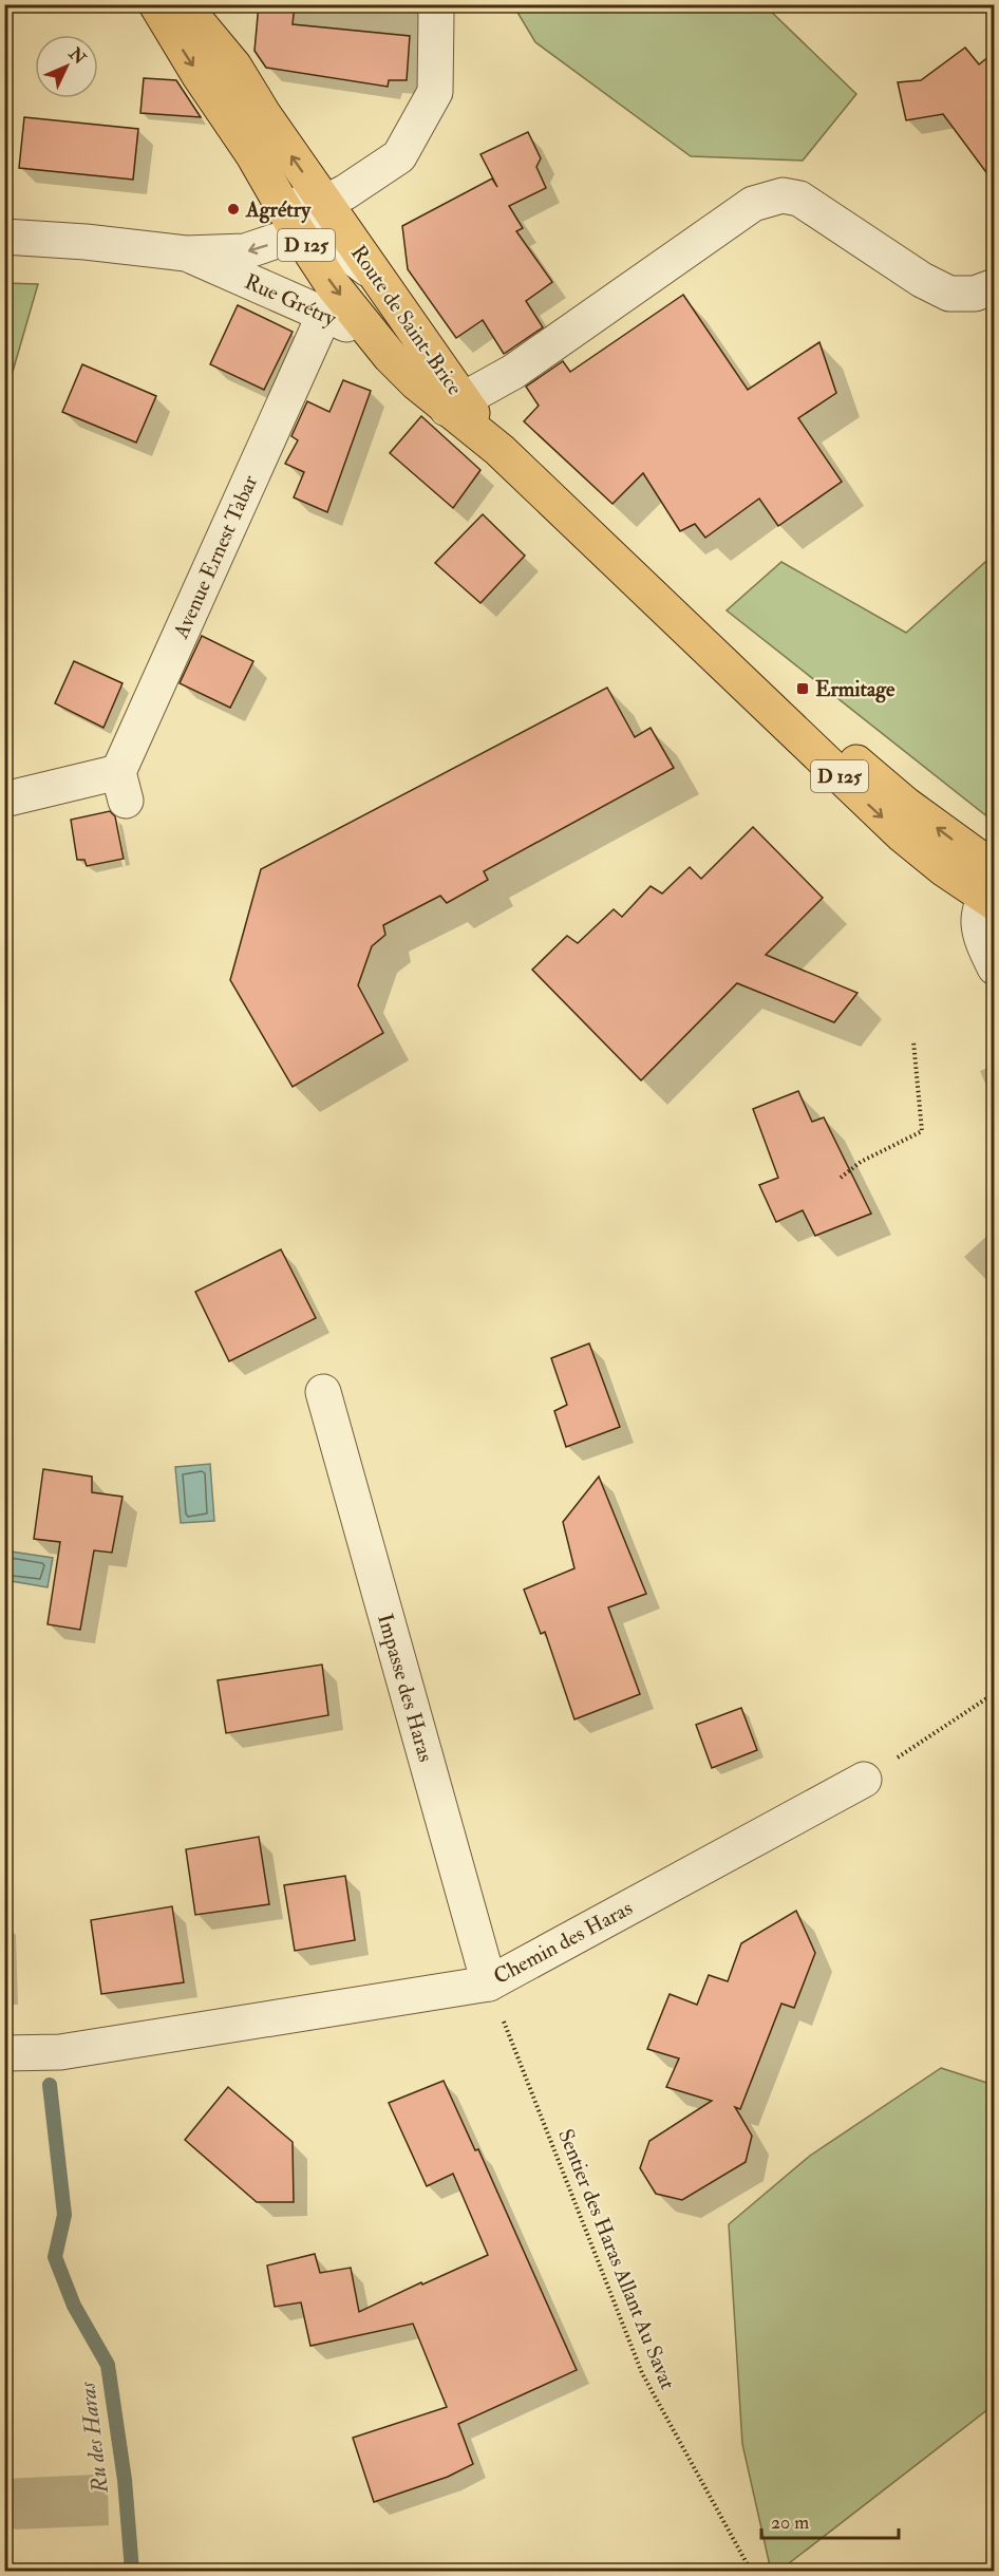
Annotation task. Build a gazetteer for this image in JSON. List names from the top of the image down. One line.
{"streets":{"main road":["D 125","Route de Saint-Brice"],"street":["Rue Grétry","Avenue Ernest Tabar","Impasse des Haras","Chemin des Haras"],"path":["Sentier des Haras Allant Au Savat"]},"crossings":[["Rue Grétry","Route de Saint-Brice"],["Rue Grétry","Avenue Ernest Tabar"],["Impasse des Haras","Chemin des Haras"],["Impasse des Haras","Sentier des Haras Allant Au Savat"],["Chemin des Haras","Sentier des Haras Allant Au Savat"]],"water":["Ru des Haras"],"places":{"other":["Agrétry"],"transit":["Ermitage"]},"scale_bar":"20 m","north":"top right"}
